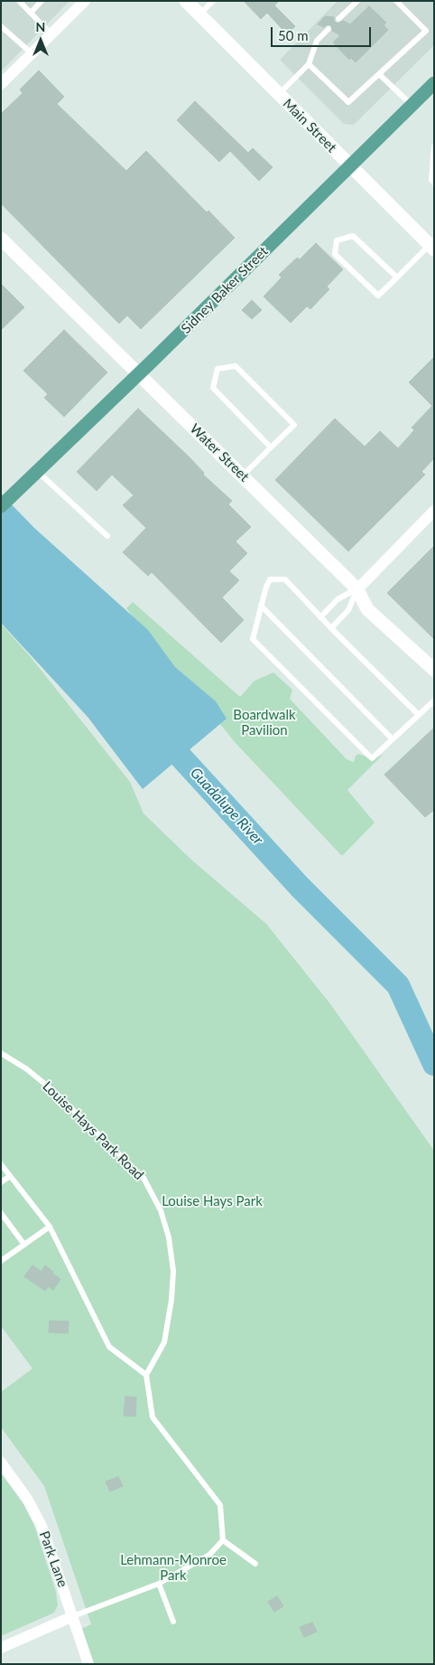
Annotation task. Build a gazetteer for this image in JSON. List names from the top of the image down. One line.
{"streets":{"main road":["Sidney Baker Street"],"street":["Main Street","Water Street","Park Lane"],"lane":["Louise Hays Park Road"]},"crossings":[["Main Street","Sidney Baker Street"],["Sidney Baker Street","Water Street"]],"water":["Guadalupe River"],"parks":["Boardwalk Pavilion","Louise Hays Park","Lehmann-Monroe Park"],"scale_bar":"50 m","north":"top"}
